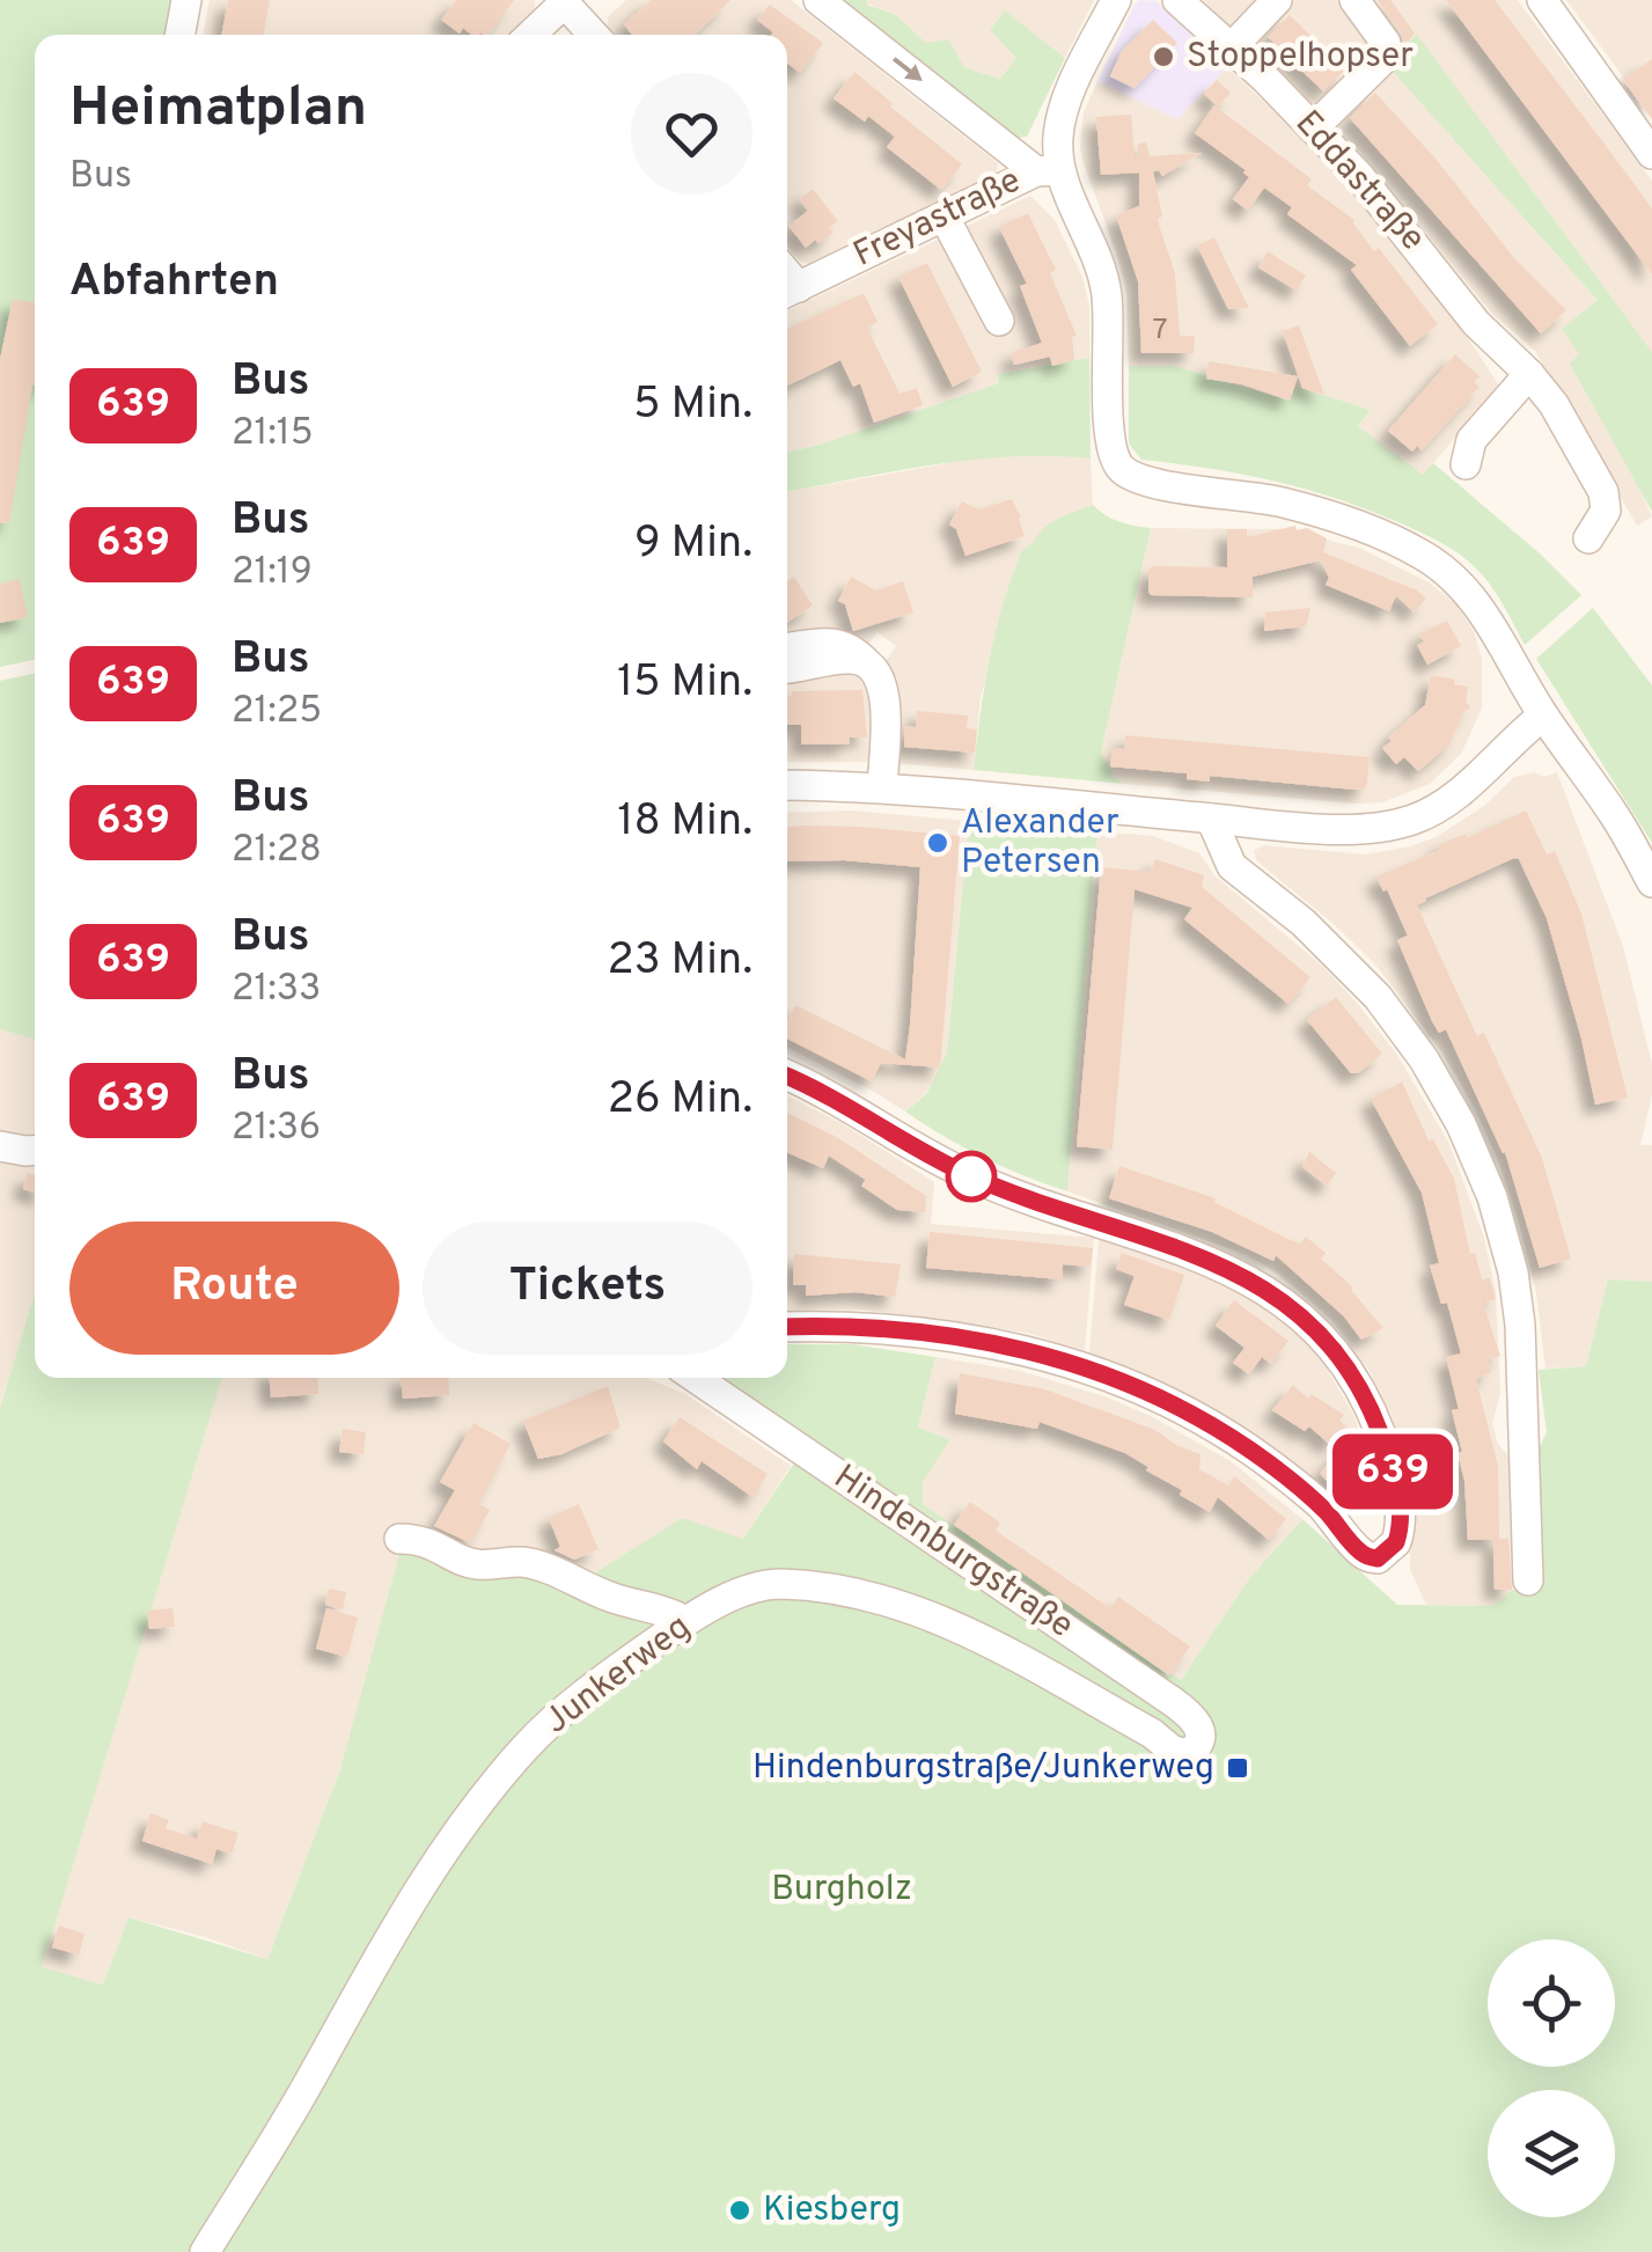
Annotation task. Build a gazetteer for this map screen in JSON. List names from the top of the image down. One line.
{"streets":{"street":["Eddastraße","Freyastraße","Hindenburgstraße","Junkerweg"]},"crossings":[["Hindenburgstraße","Junkerweg"]],"parks":["Burgholz"],"places":{"other":["Stoppelhopser","Alexander Petersen","Kiesberg"],"transit":["Hindenburgstraße/Junkerweg"]},"lines":["bus line 639"],"house_numbers":["7"],"page":{"on_map":"639","heading":[["Heimatplan","Bus"],"Abfahrten"],"list":[{"mark":"639","name":"Bus","note":"21:15","value":"5 Min."},{"mark":"639","name":"Bus","note":"21:19","value":"9 Min."},{"mark":"639","name":"Bus","note":"21:25","value":"15 Min."},{"mark":"639","name":"Bus","note":"21:28","value":"18 Min."},{"mark":"639","name":"Bus","note":"21:33","value":"23 Min."},{"mark":"639","name":"Bus","note":"21:36","value":"26 Min."}],"buttons":["Route","Tickets"]}}
